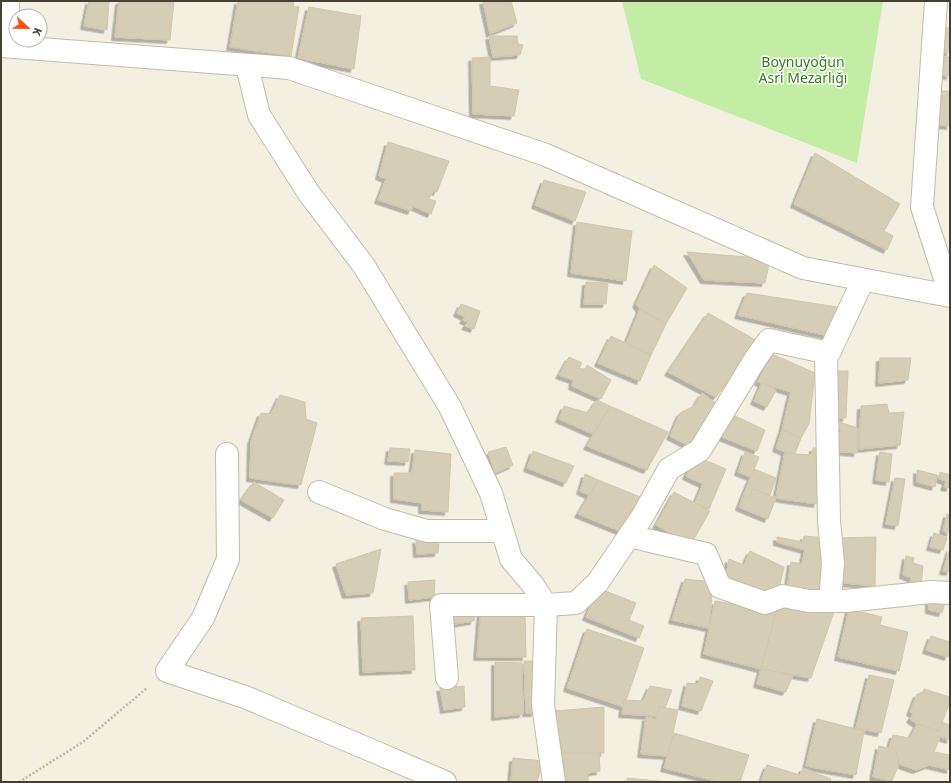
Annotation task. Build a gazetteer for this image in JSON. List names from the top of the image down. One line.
{"parks":["Boynuyoğun Asri Mezarlığı"],"north":"right"}
